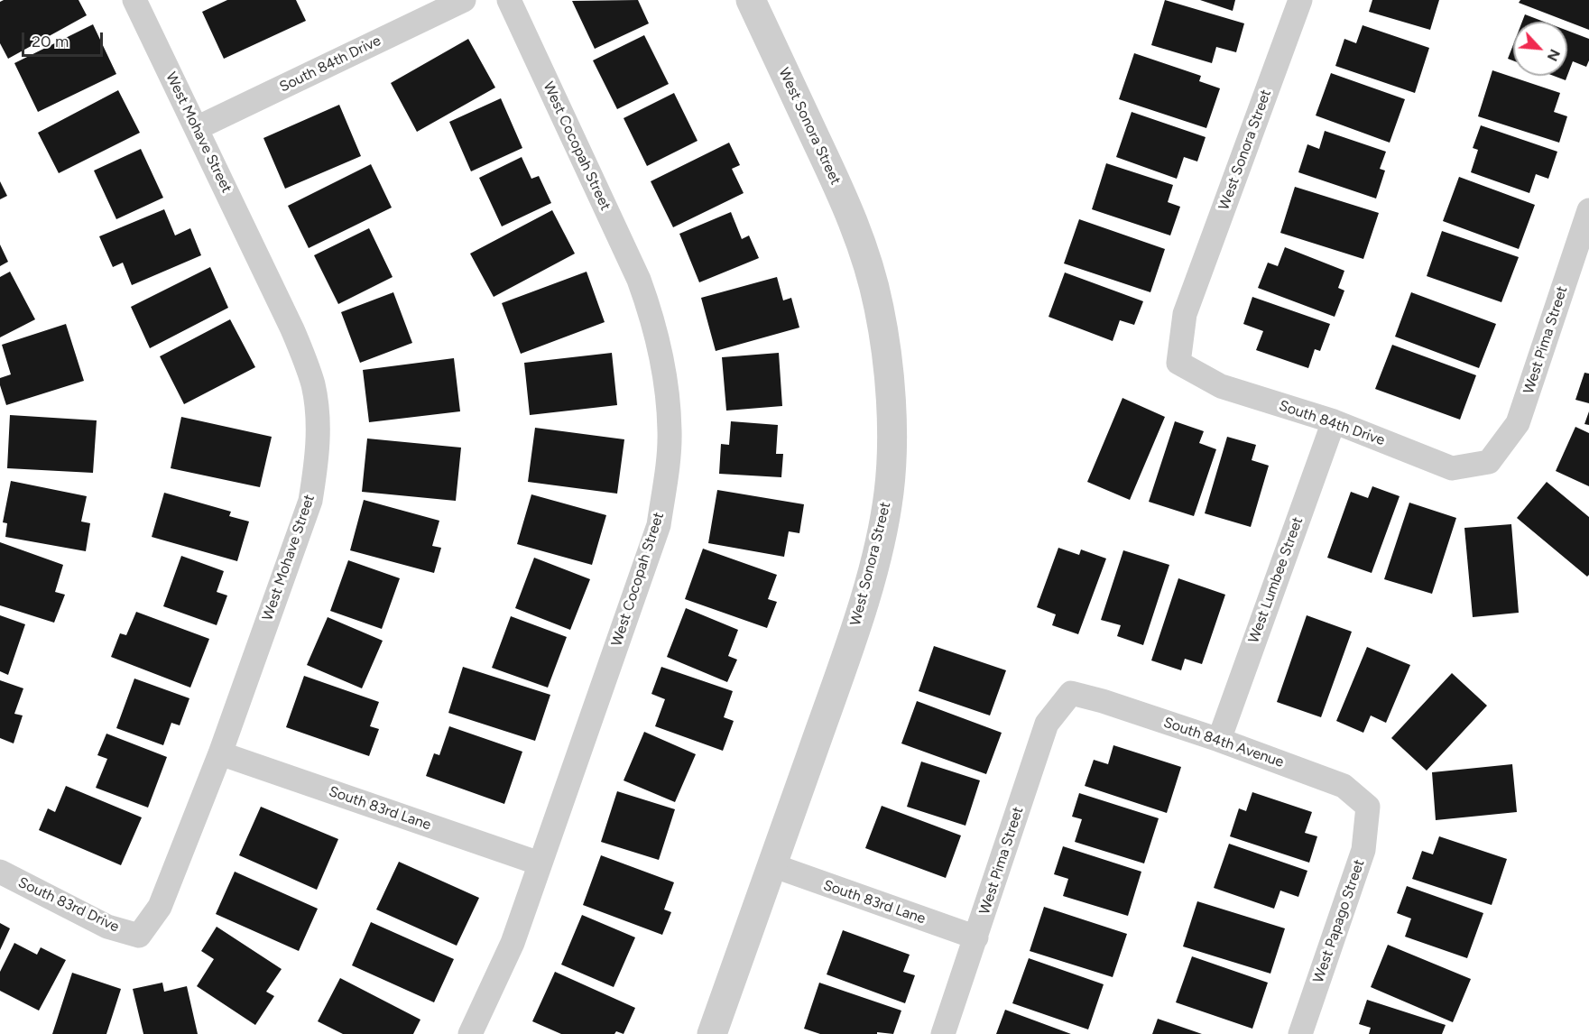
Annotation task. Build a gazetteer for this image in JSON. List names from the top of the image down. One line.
{"streets":{"street":["South 84th Drive","West Sonora Street","West Mohave Street","West Cocopah Street","West Pima Street","West Lumbee Street","South 84th Avenue","South 83rd Lane","South 83rd Drive","West Papago Street"]},"crossings":[["South 84th Drive","West Sonora Street"],["South 84th Drive","West Mohave Street"],["South 84th Drive","West Pima Street"],["South 84th Drive","West Lumbee Street"],["West Sonora Street","South 83rd Lane"],["West Mohave Street","South 83rd Lane"],["West Mohave Street","South 83rd Drive"],["West Cocopah Street","South 83rd Lane"],["West Pima Street","South 84th Avenue"],["West Pima Street","South 83rd Lane"],["West Lumbee Street","South 84th Avenue"],["South 84th Avenue","West Papago Street"]],"scale_bar":"20 m","north":"bottom right"}
